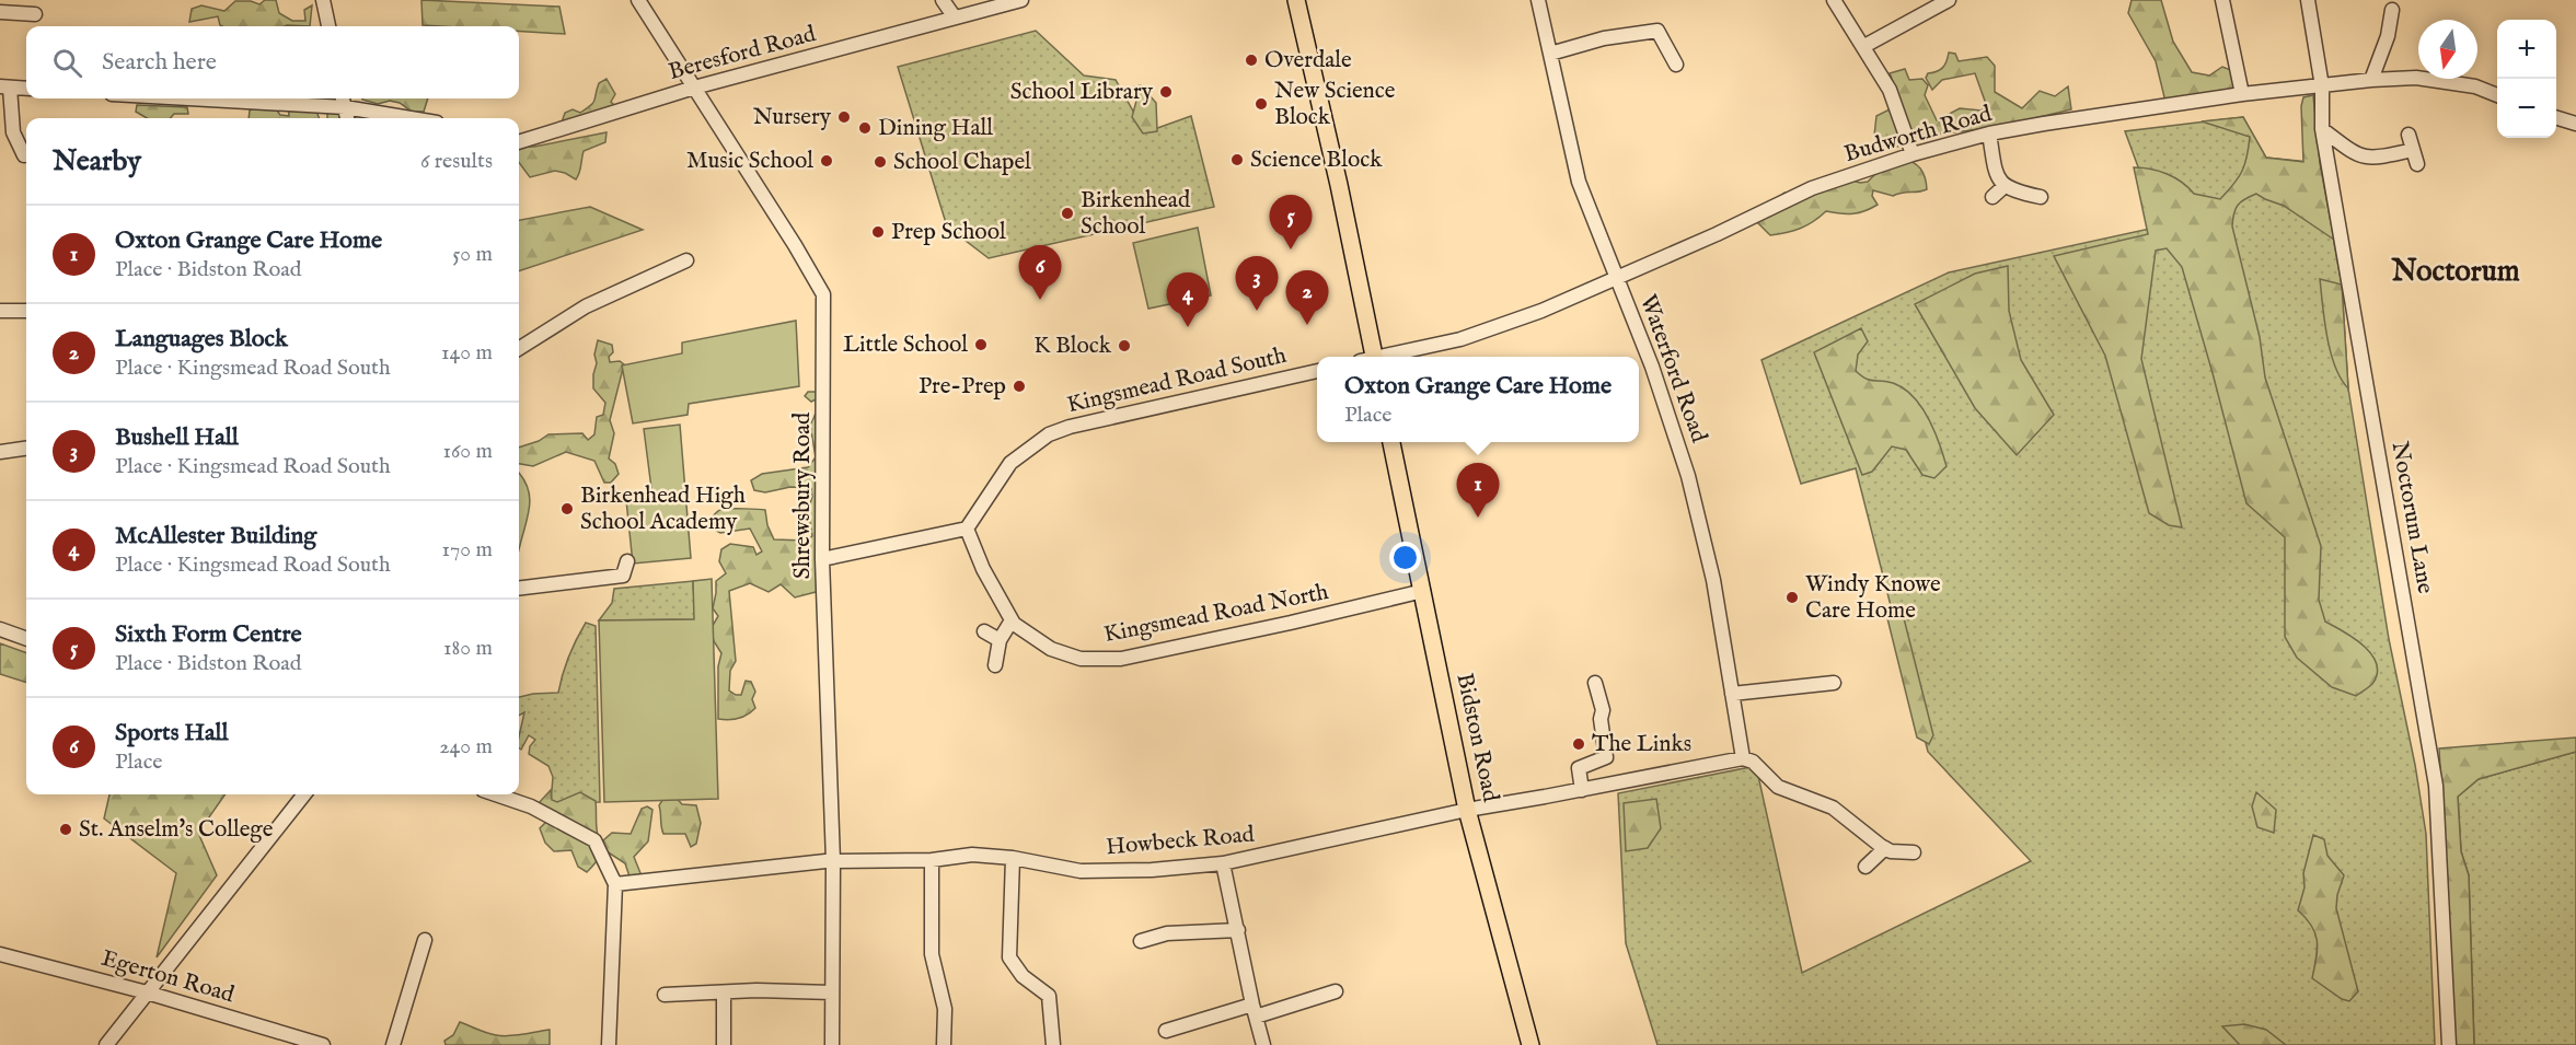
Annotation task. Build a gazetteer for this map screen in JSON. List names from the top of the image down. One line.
{"streets":{"main road":["Bidston Road"],"street":["Beresford Road","Budworth Road","Waterford Road","Kingsmead Road South","Shrewsbury Road","Noctorum Lane","Kingsmead Road North","Howbeck Road","Egerton Road"]},"crossings":[["Beresford Road","Shrewsbury Road"],["Budworth Road","Waterford Road"],["Budworth Road","Noctorum Lane"],["Waterford Road","Howbeck Road"],["Kingsmead Road South","Kingsmead Road North"],["Shrewsbury Road","Howbeck Road"],["Kingsmead Road North","Bidston Road"],["Bidston Road","Howbeck Road"]],"districts":["Noctorum"],"places":["Overdale","School Library","New Science Block","Nursery","Dining Hall","Science Block","Music School","School Chapel","Birkenhead School","Prep School","Little School","K Block","Pre-Prep","Birkenhead High School Academy","Windy Knowe Care Home","The Links","St. Anselm's College"],"north":"bottom","page":{"map_buttons":["+","−"],"search":"Search here","heading":["Nearby","6 results"],"pins":["5","6","3","2","4","1"],"list":[{"mark":"1","name":"Oxton Grange Care Home","note":"Place · Bidston Road","value":"50 m"},{"mark":"2","name":"Languages Block","note":"Place · Kingsmead Road South","value":"140 m"},{"mark":"3","name":"Bushell Hall","note":"Place · Kingsmead Road South","value":"160 m"},{"mark":"4","name":"McAllester Building","note":"Place · Kingsmead Road South","value":"170 m"},{"mark":"5","name":"Sixth Form Centre","note":"Place · Bidston Road","value":"180 m"},{"mark":"6","name":"Sports Hall","note":"Place","value":"240 m"}],"popup":["Oxton Grange Care Home","Place"]}}
